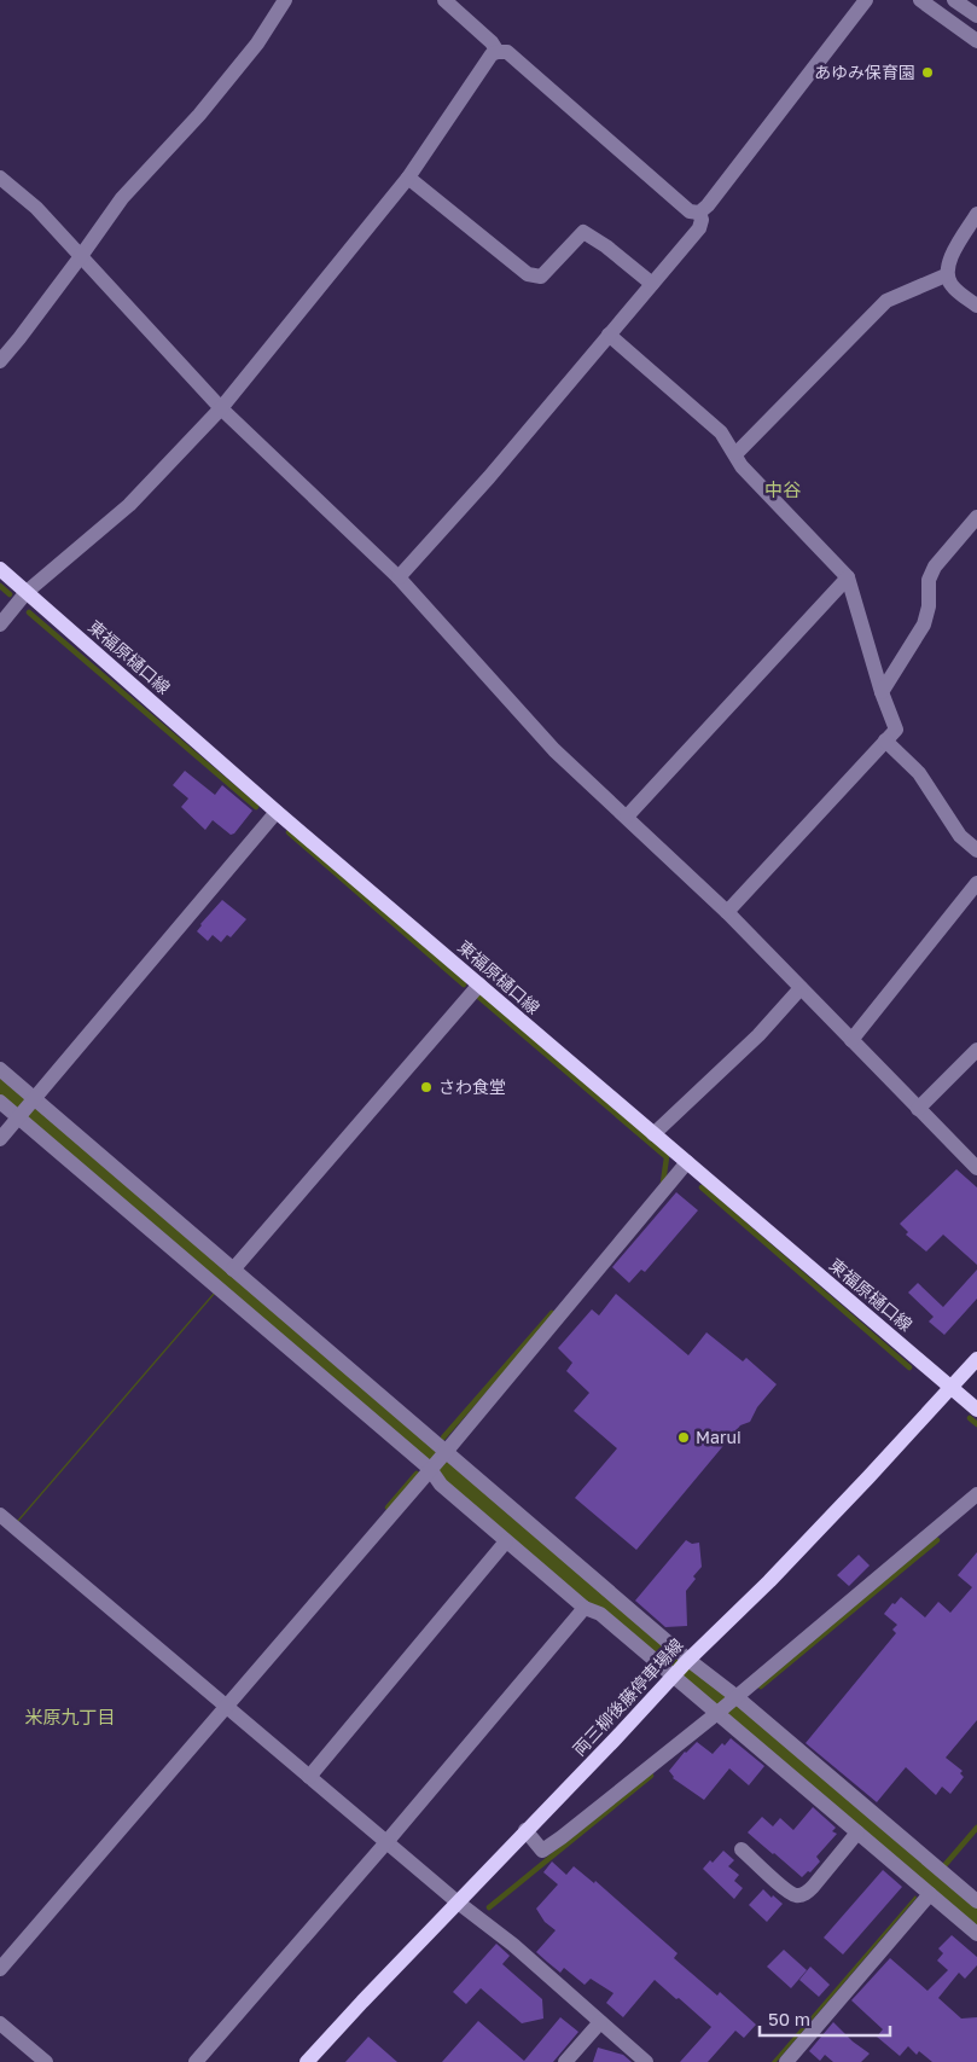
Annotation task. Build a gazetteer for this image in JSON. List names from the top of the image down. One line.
{"streets":{"main road":["東福原樋口線","両三柳後藤停車場線"]},"crossings":[["東福原樋口線","両三柳後藤停車場線"]],"districts":["中谷","米原九丁目"],"places":["あゆみ保育園","さわ食堂","Marui"],"scale_bar":"50 m"}
